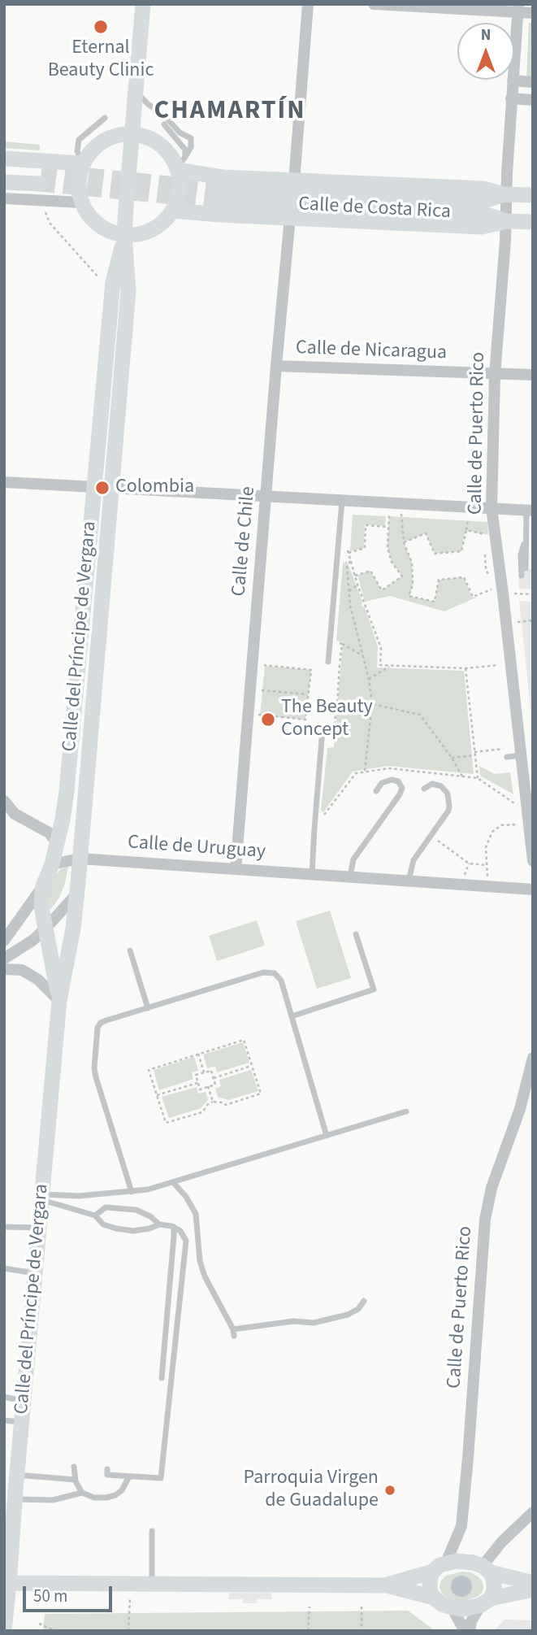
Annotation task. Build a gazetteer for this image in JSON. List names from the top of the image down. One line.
{"streets":{"main road":["Calle de Costa Rica","Calle del Príncipe de Vergara"],"street":["Calle de Nicaragua","Calle de Puerto Rico","Calle de Chile","Calle de Uruguay"]},"crossings":[["Calle de Costa Rica","Calle de Puerto Rico"],["Calle de Nicaragua","Calle de Puerto Rico"],["Calle de Nicaragua","Calle de Chile"],["Calle de Chile","Calle de Uruguay"],["Calle del Príncipe de Vergara","Calle de Uruguay"]],"districts":["CHAMARTÍN"],"places":["Eternal Beauty Clinic","Colombia","The Beauty Concept","Parroquia Virgen de Guadalupe"],"scale_bar":"50 m","north":"top"}
